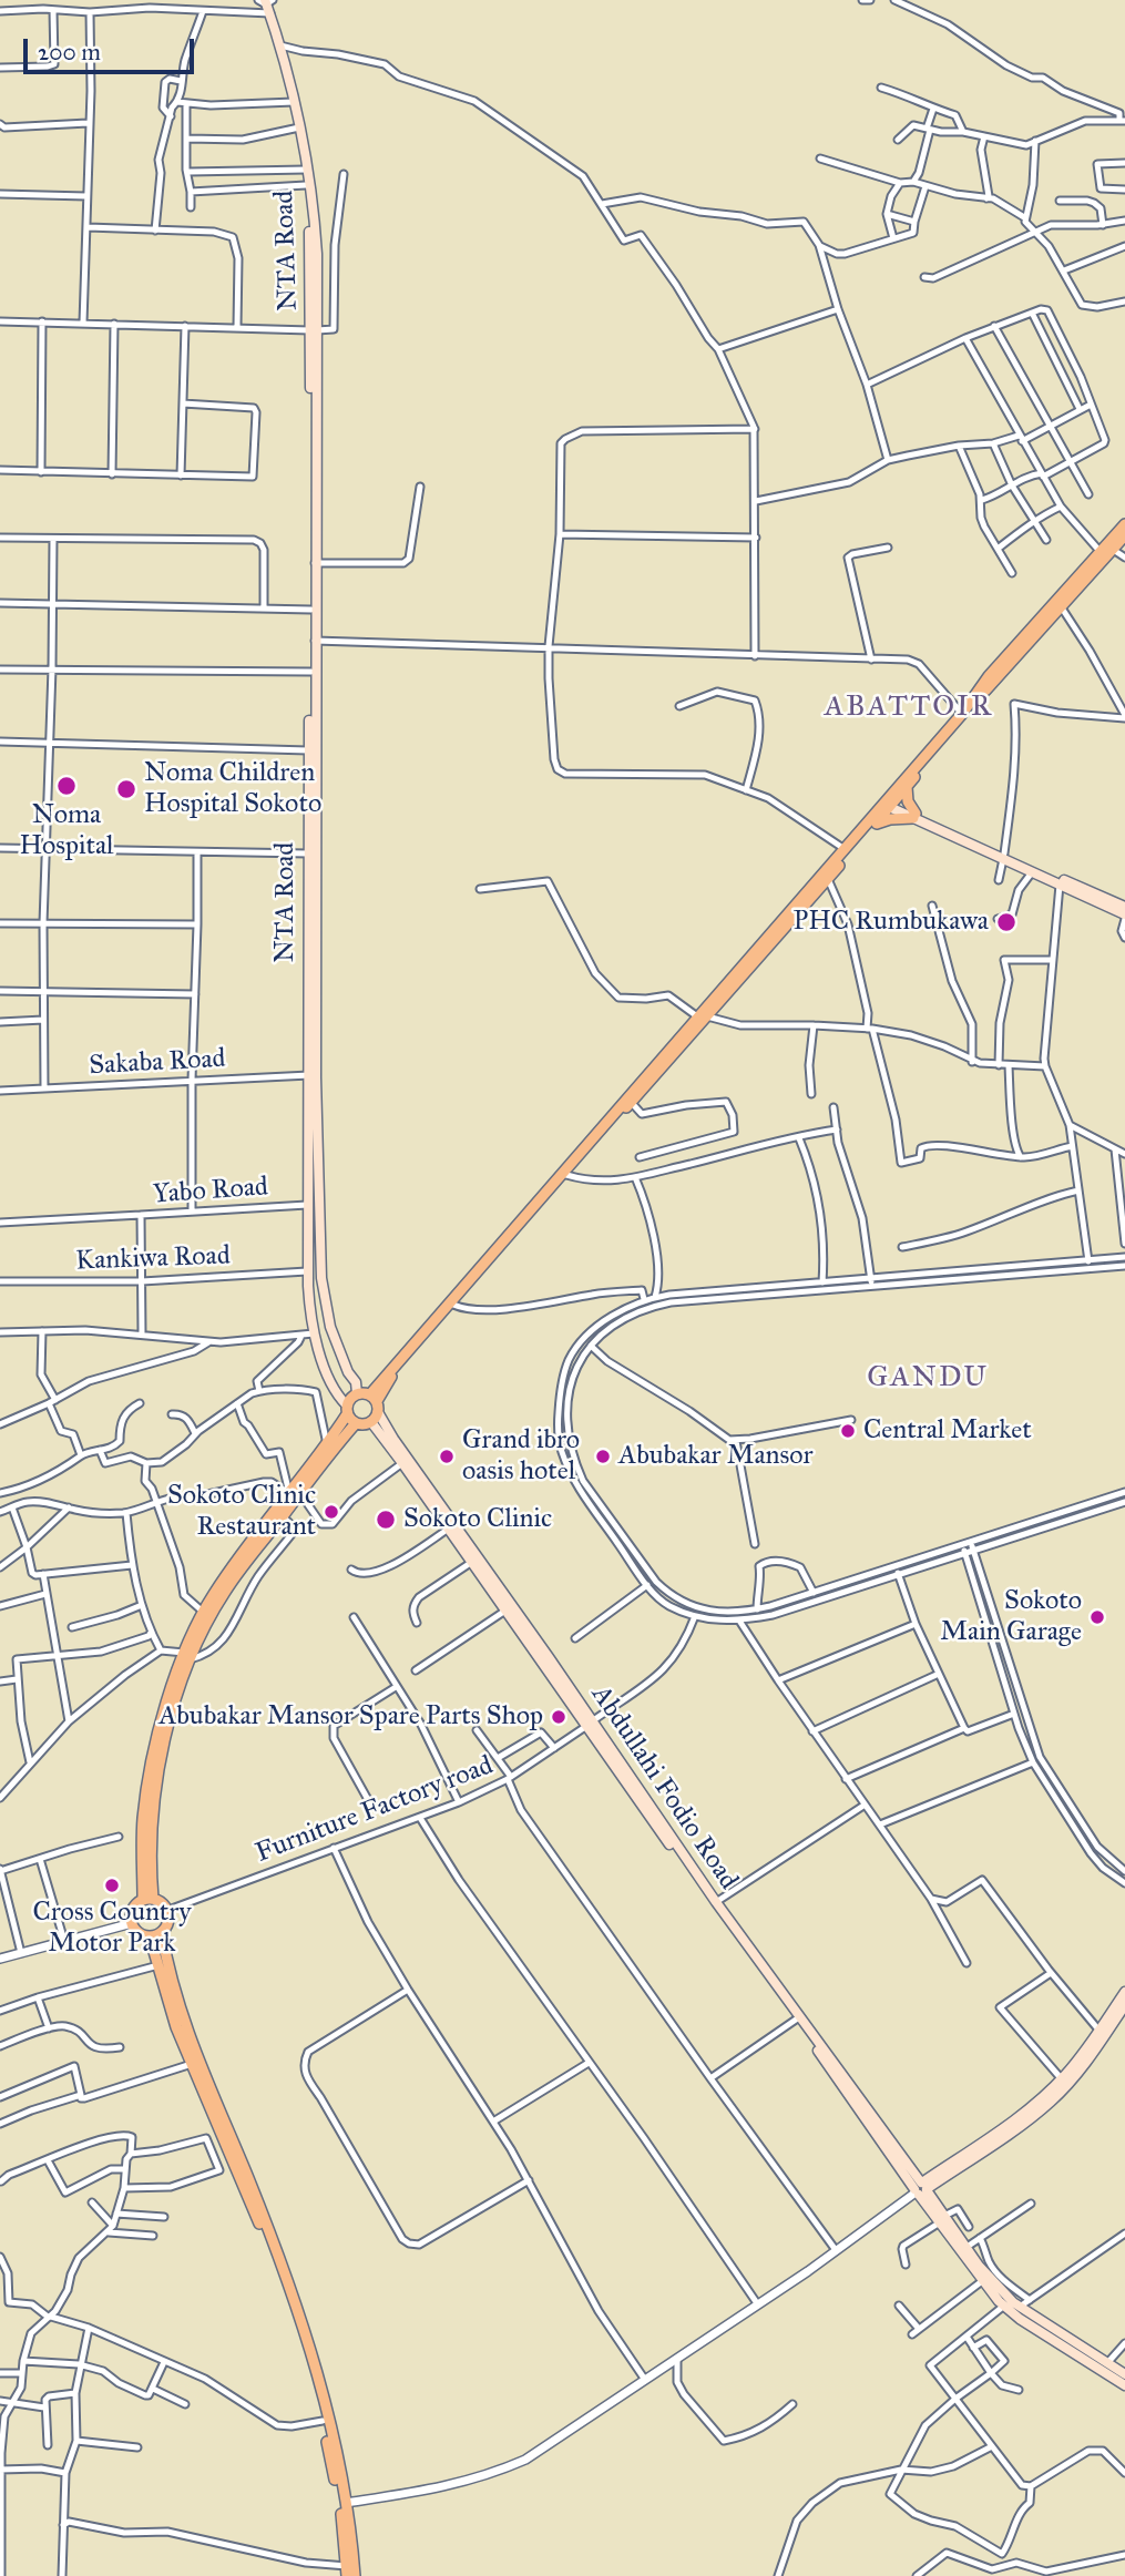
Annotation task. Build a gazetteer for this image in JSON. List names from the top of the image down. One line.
{"streets":{"main road":["NTA Road","Abdullahi Fodio Road"],"street":["Sakaba Road","Yabo Road","Kankiwa Road","Furniture Factory road"]},"crossings":[["NTA Road","Sakaba Road"],["NTA Road","Yabo Road"],["NTA Road","Kankiwa Road"],["NTA Road","Abdullahi Fodio Road"],["Yabo Road","Kankiwa Road"],["Abdullahi Fodio Road","Furniture Factory road"]],"districts":["ABATTOIR","GANDU"],"places":["Noma Hospital","Noma Children Hospital Sokoto","PHC Rumbukawa","Central Market","Grand ibro oasis hotel","Abubakar Mansor","Sokoto Clinic Restaurant","Sokoto Clinic","Sokoto Main Garage","Abubakar Mansor Spare Parts Shop","Cross Country Motor Park"],"scale_bar":"200 m"}
